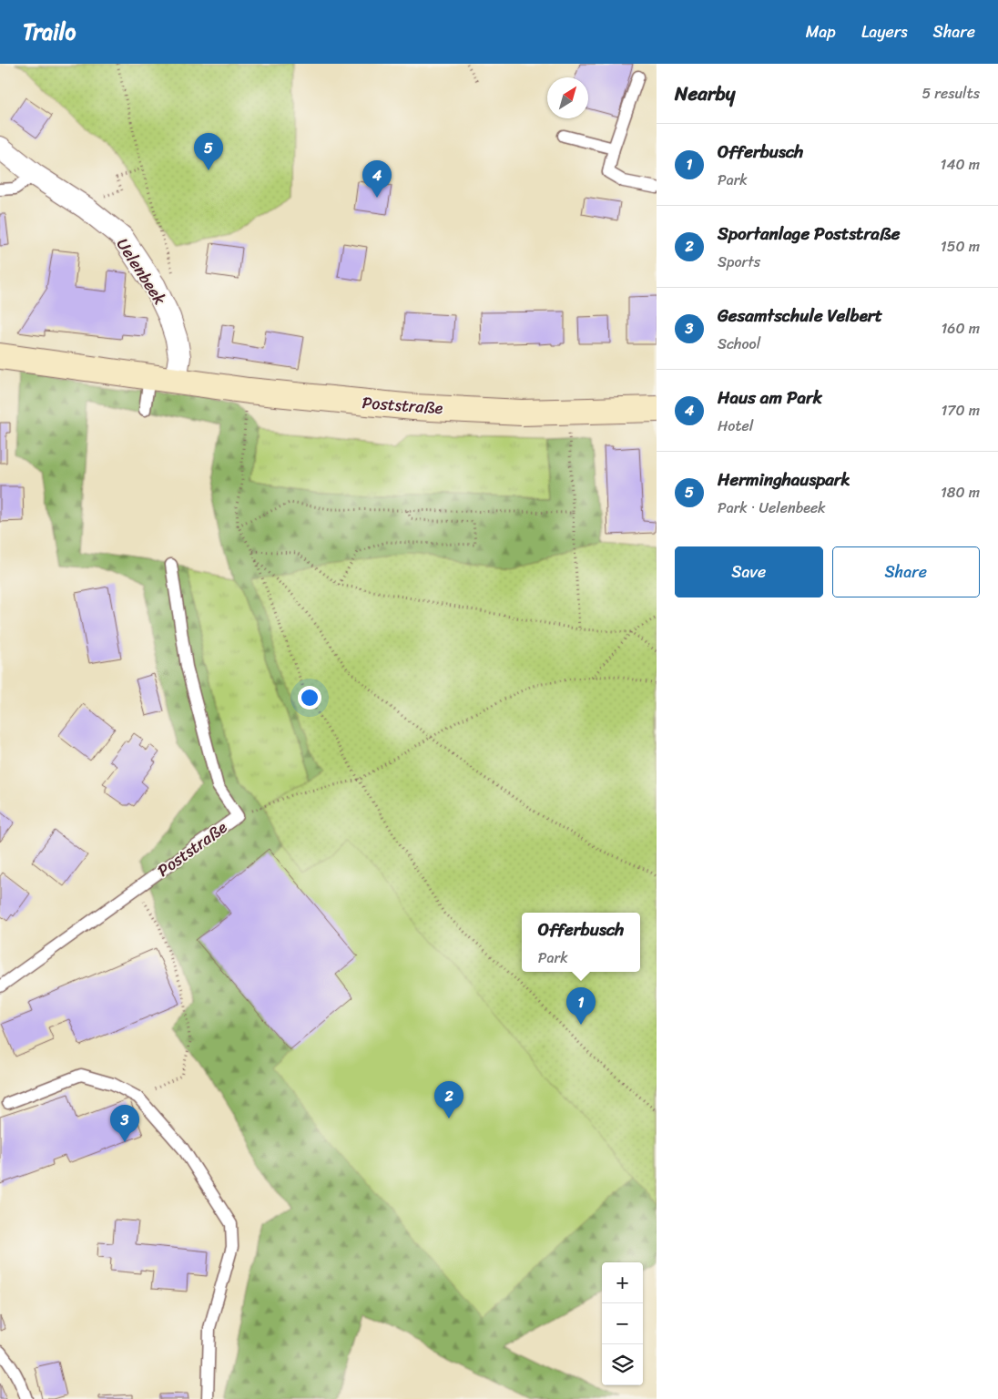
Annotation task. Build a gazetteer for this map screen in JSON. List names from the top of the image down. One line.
{"streets":{"street":["Uelenbeek","Poststraße"]},"crossings":[["Uelenbeek","Poststraße"]],"north":"top right","page":{"header":"Trailo","nav":["Map","Layers","Share"],"heading":["Nearby","5 results"],"list":[{"mark":"1","name":"Offerbusch","note":"Park","value":"140 m"},{"mark":"2","name":"Sportanlage Poststraße","note":"Sports","value":"150 m"},{"mark":"3","name":"Gesamtschule Velbert","note":"School","value":"160 m"},{"mark":"4","name":"Haus am Park","note":"Hotel","value":"170 m"},{"mark":"5","name":"Herminghauspark","note":"Park · Uelenbeek","value":"180 m"}],"pins":["5","4","1","2","3"],"buttons":["Save","Share"],"popup":["Offerbusch","Park"],"map_buttons":["+","−"]}}
